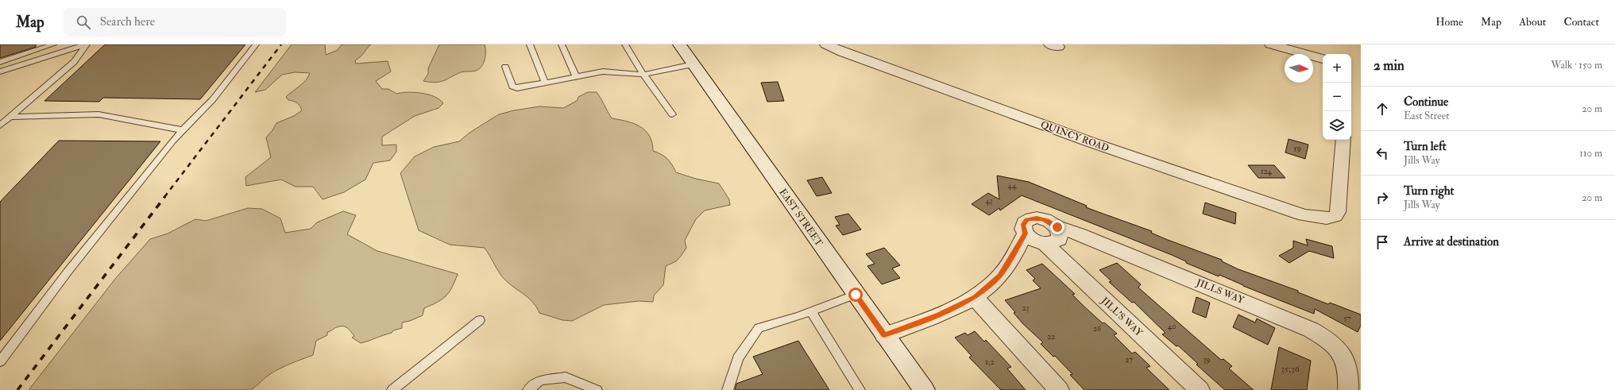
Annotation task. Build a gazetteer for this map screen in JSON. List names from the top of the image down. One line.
{"streets":{"main road":["EAST STREET"],"street":["QUINCY ROAD","JILLS WAY","JILL'S WAY"]},"crossings":[["EAST STREET","JILLS WAY"],["JILLS WAY","JILL'S WAY"]],"house_numbers":["59","124","44","43","23","57","40","26","22","27","39","1;2","35;36"],"north":"right","page":{"header":"Map","search":"Search here","nav":["Home","Map","About","Contact"],"heading":["2 min","Walk · 150 m"],"map_buttons":["+","−"],"list":[["Continue","East Street","20 m"],["Turn left","Jills Way","110 m"],["Turn right","Jills Way","20 m"],"Arrive at destination"]}}
